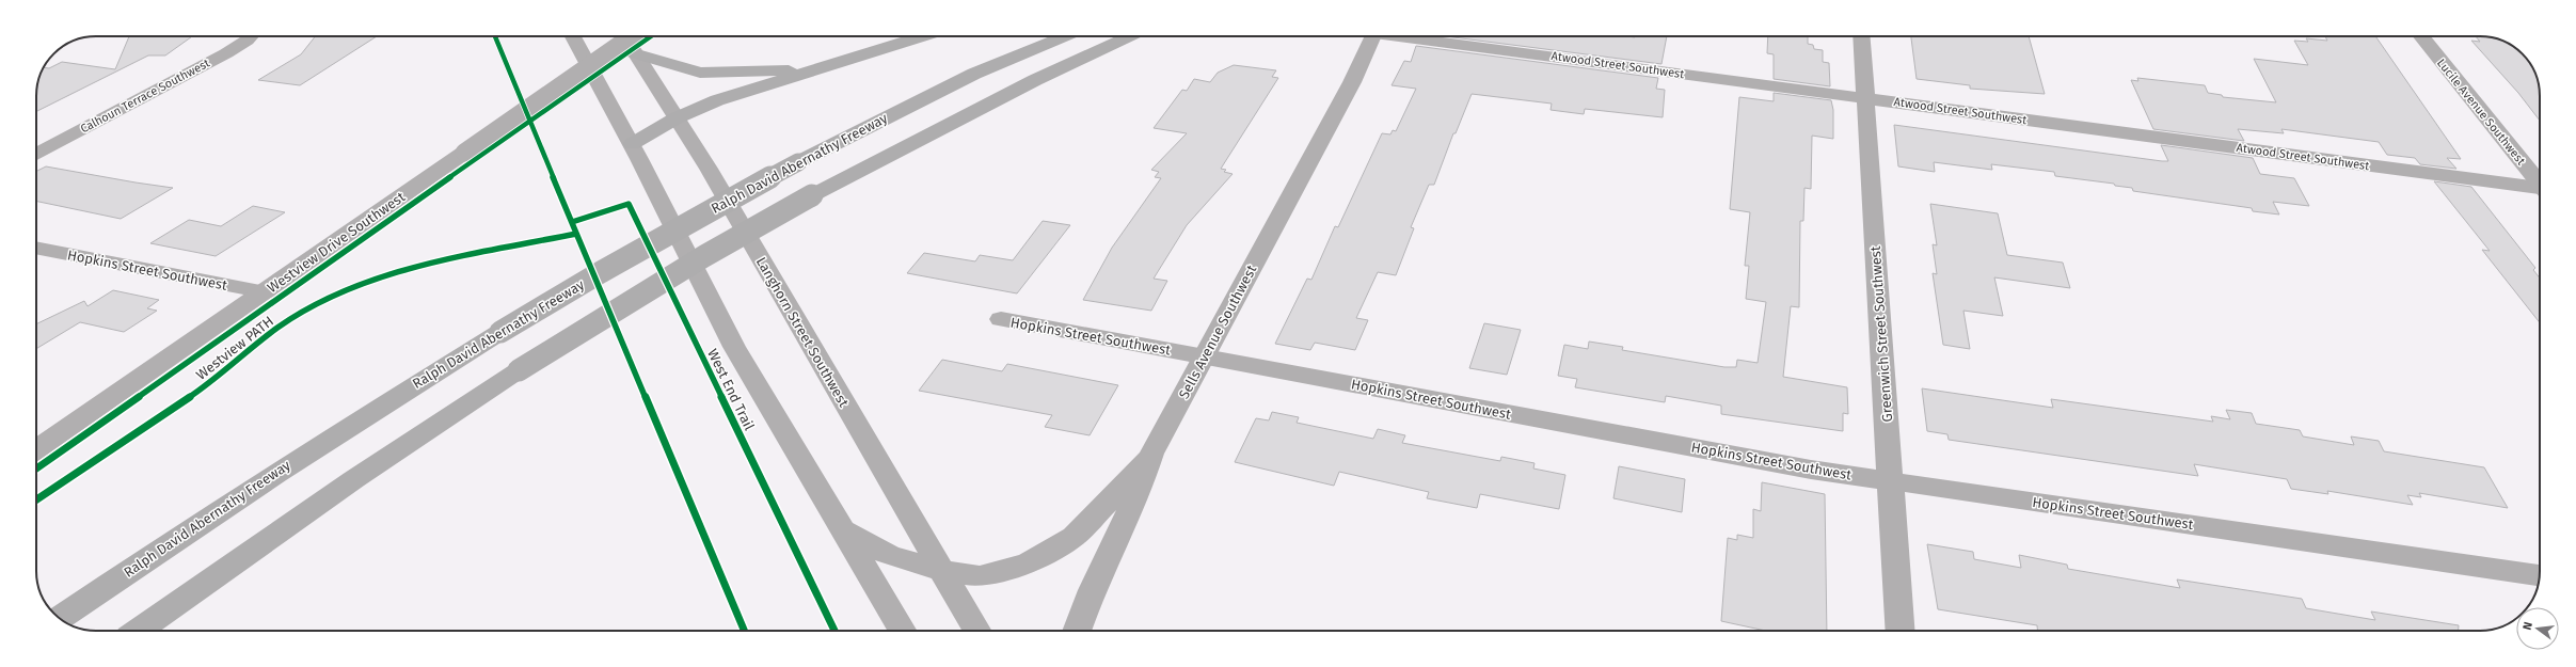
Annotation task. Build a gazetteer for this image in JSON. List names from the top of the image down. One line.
{"streets":{"highway":["Ralph David Abernathy Freeway"],"street":["Atwood Street Southwest","Calhoun Terrace Southwest","Lucile Avenue Southwest","Westview Drive Southwest","Hopkins Street Southwest","Langhorn Street Southwest","Sells Avenue Southwest","Greenwich Street Southwest"],"cycle path":["Westview PATH","West End Trail"]},"crossings":[["Atwood Street Southwest","Greenwich Street Southwest"],["Westview Drive Southwest","Hopkins Street Southwest"],["Hopkins Street Southwest","Sells Avenue Southwest"],["Hopkins Street Southwest","Greenwich Street Southwest"]],"north":"left"}
